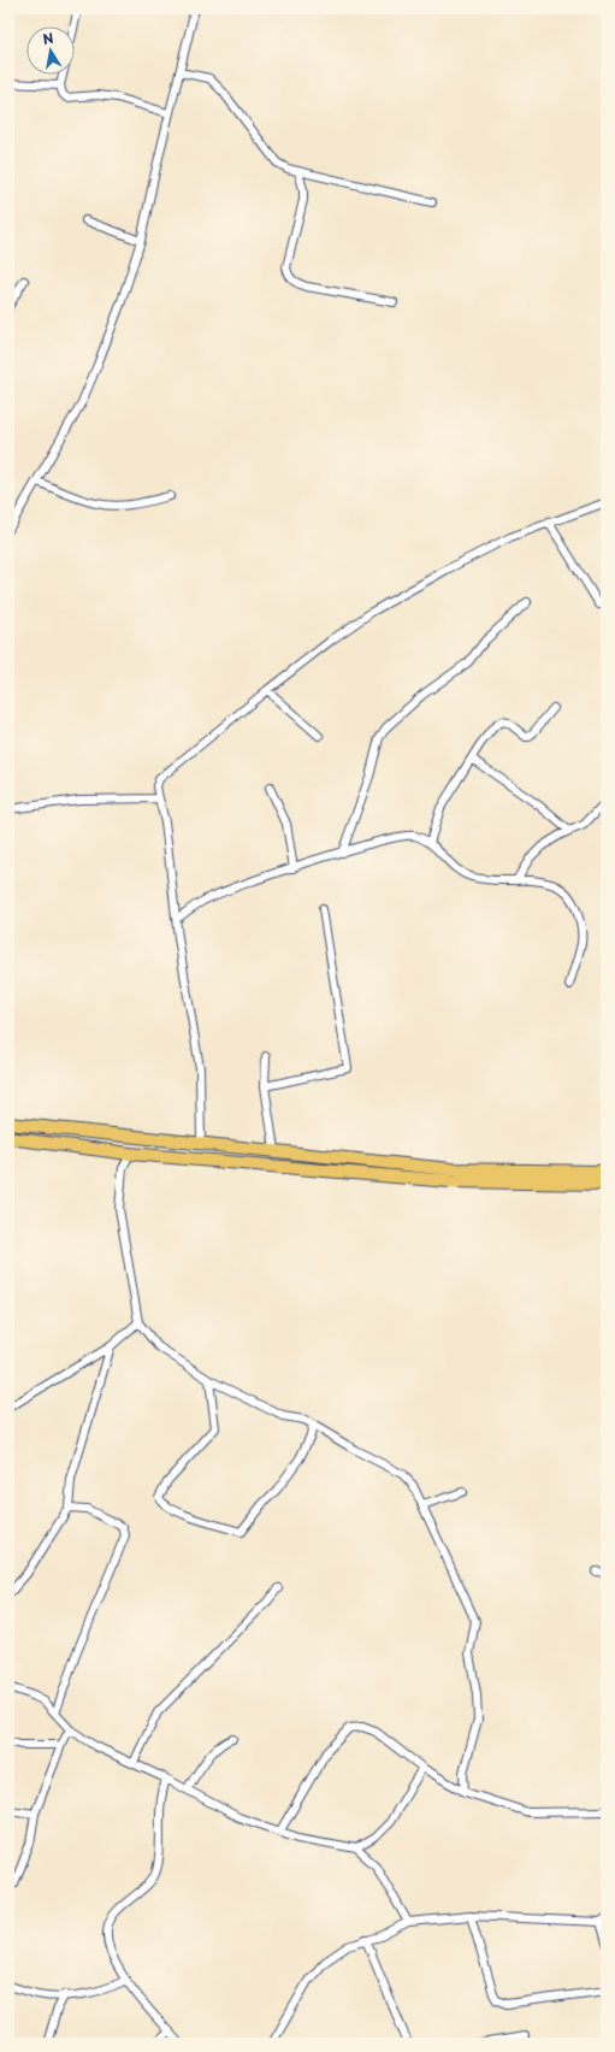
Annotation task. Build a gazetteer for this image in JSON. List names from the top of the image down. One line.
{"north":"top"}
